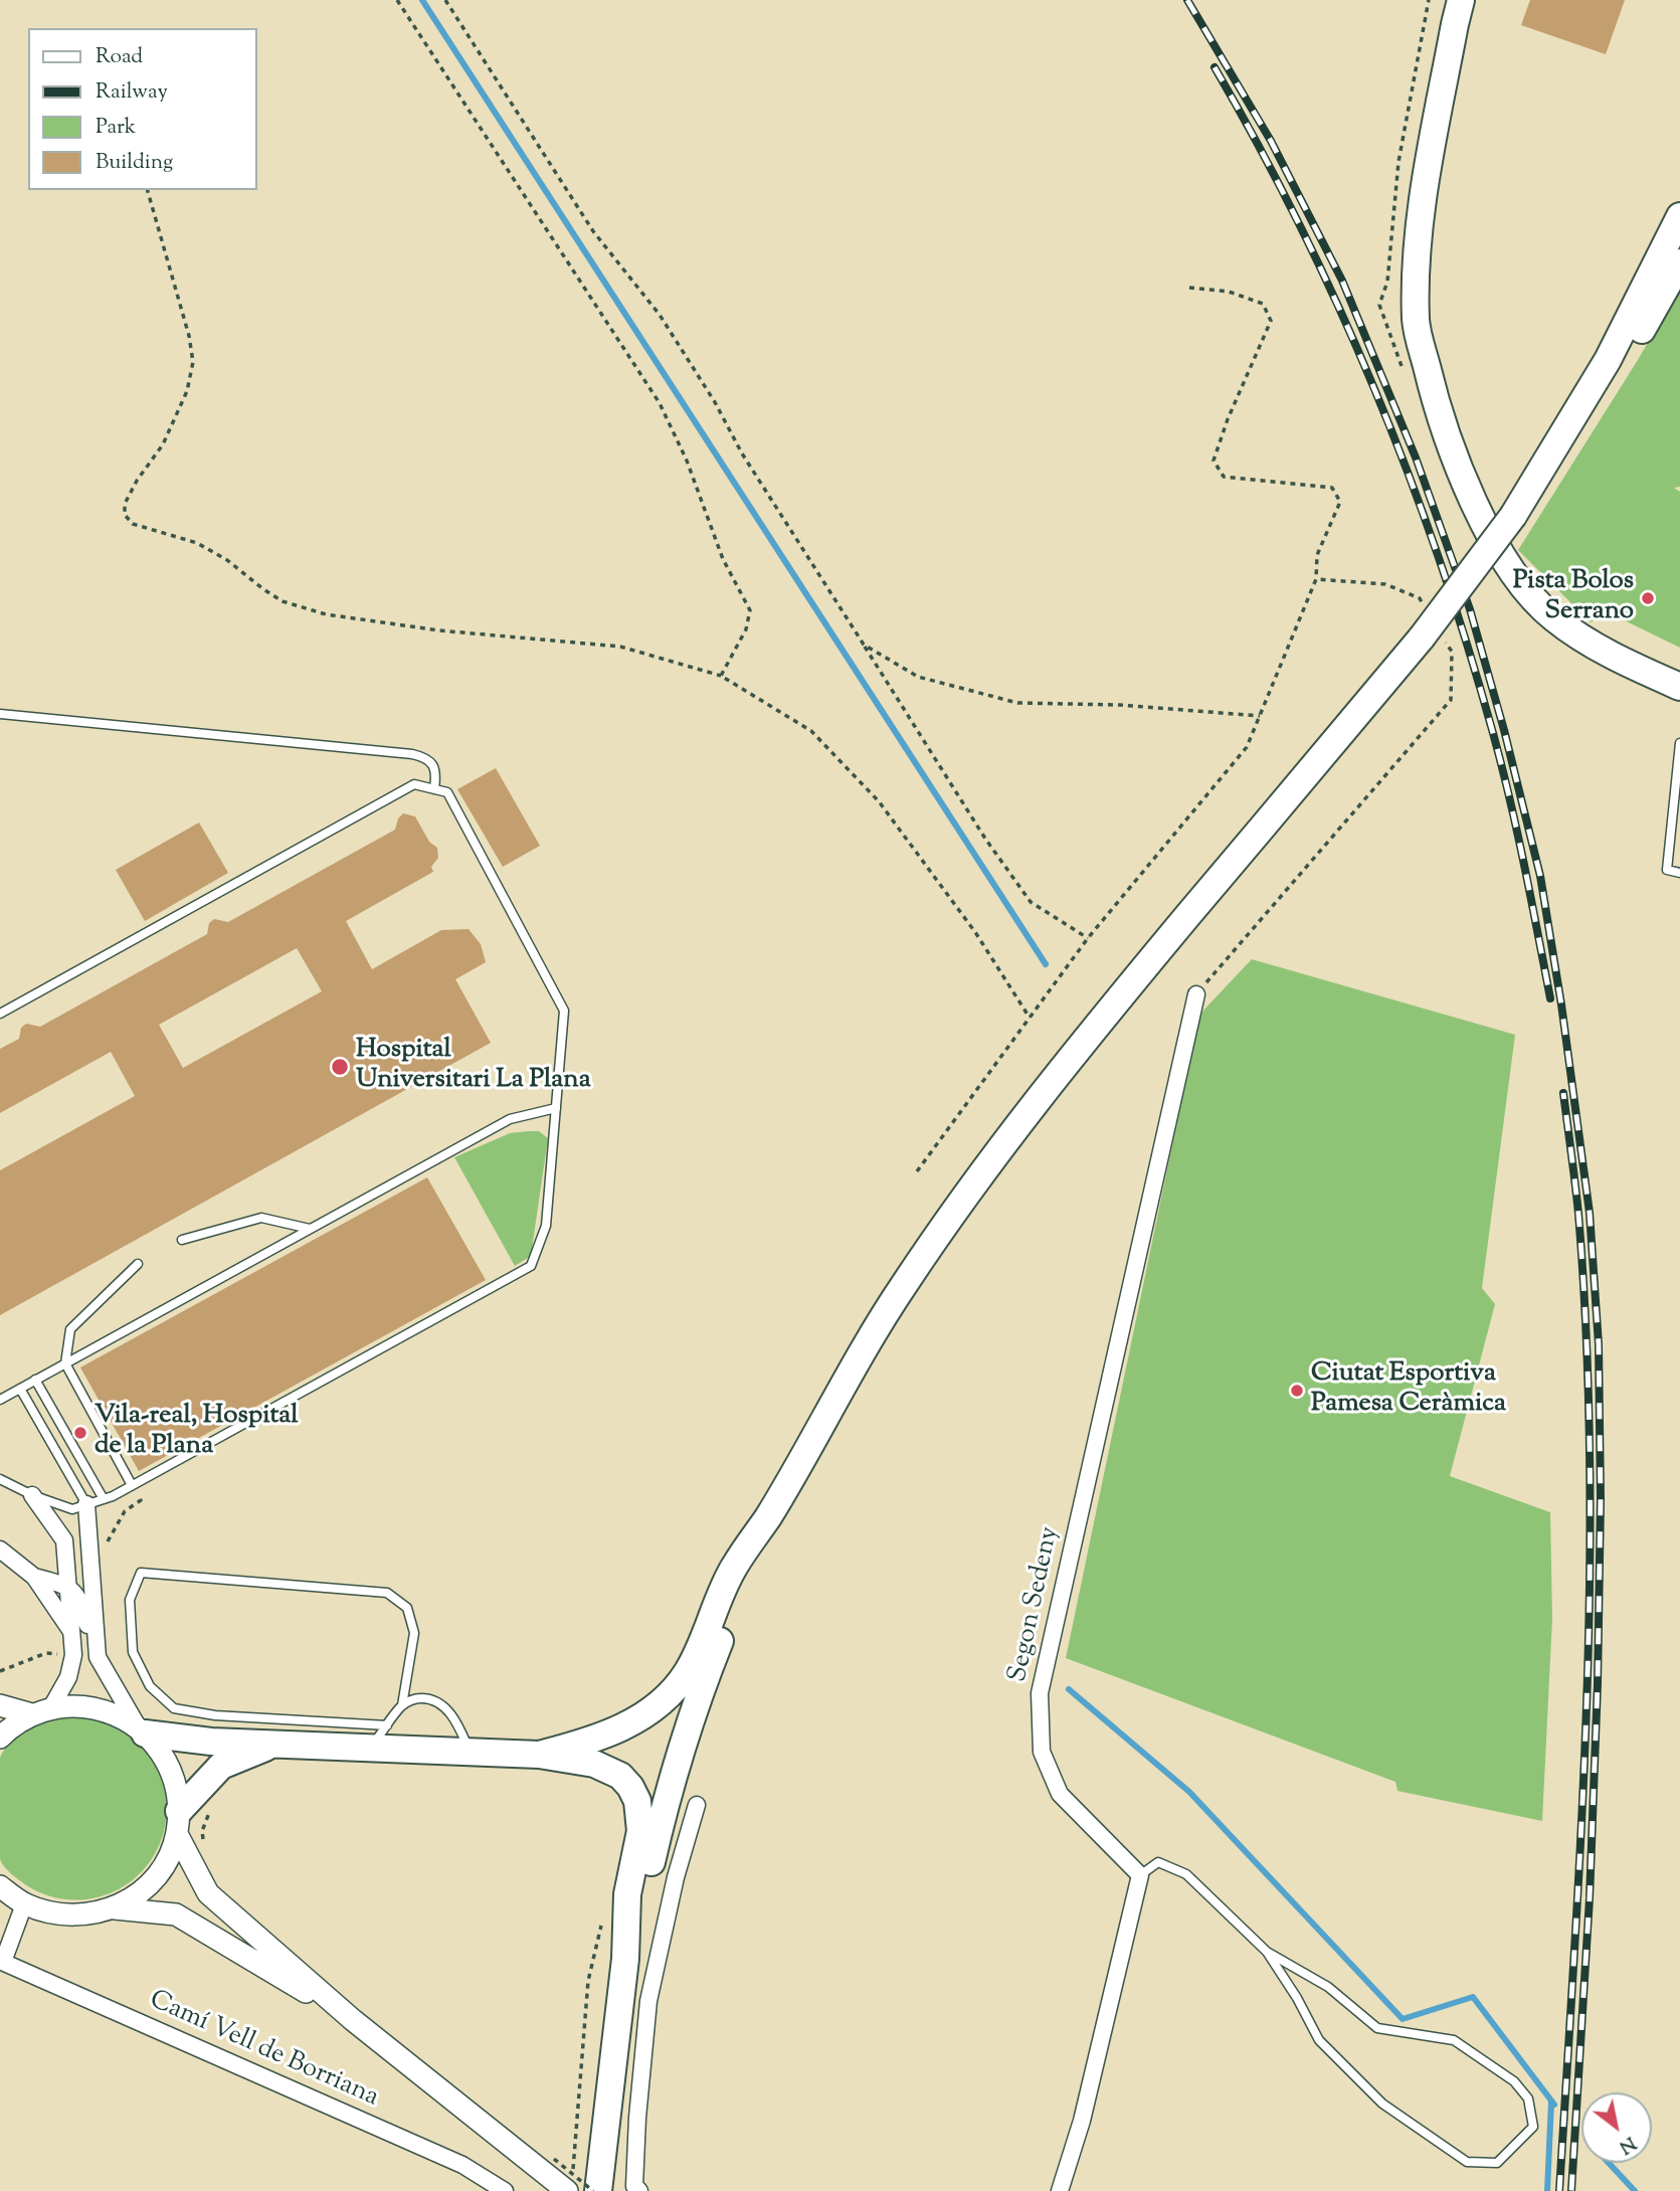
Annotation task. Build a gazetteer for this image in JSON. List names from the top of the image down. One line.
{"streets":{"street":["Segon Sedeny","Camí Vell de Borriana"]},"places":["Pista Bolos Serrano","Hospital Universitari La Plana","Ciutat Esportiva Pamesa Ceràmica","Vila-real, Hospital de la Plana"],"legend":["Road","Railway","Park","Building"],"north":"bottom right"}
